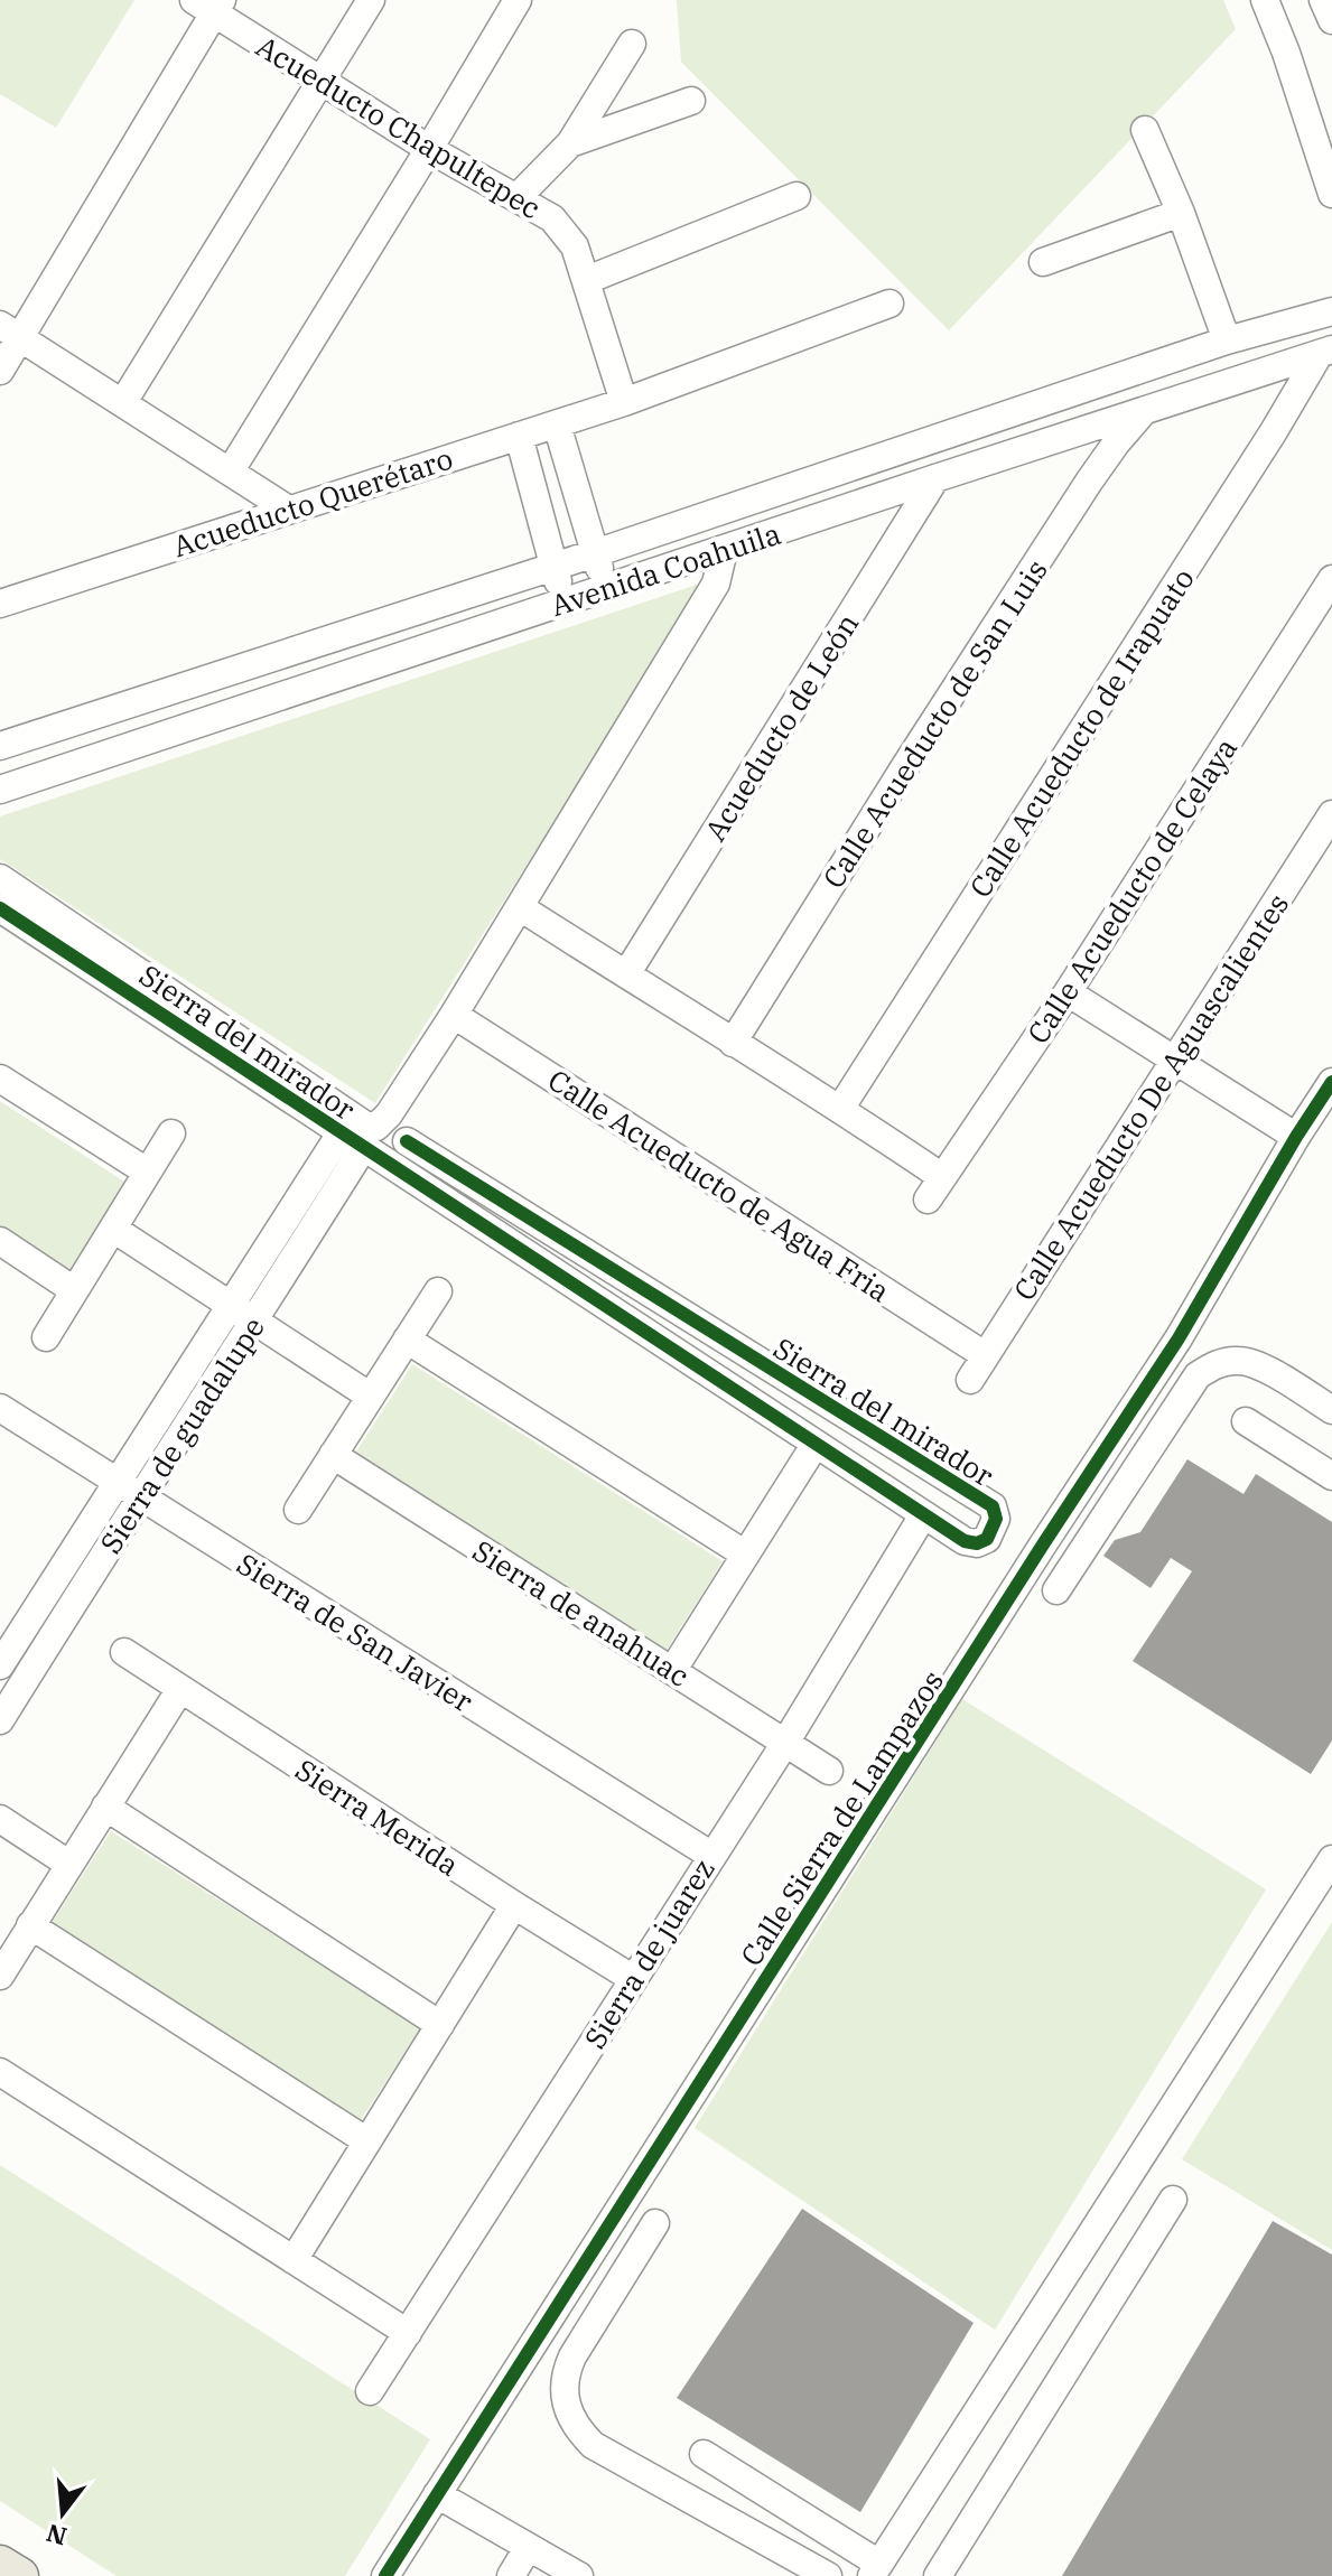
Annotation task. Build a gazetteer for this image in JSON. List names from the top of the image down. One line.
{"streets":{"street":["Acueducto Chapultepec","Acueducto Querétaro","Avenida Coahuila","Calle Acueducto de San Luis","Acueducto de León","Calle Acueducto de Irapuato","Calle Acueducto de Celaya","Sierra del mirador","Calle Acueducto De Aguascalientes","Calle Acueducto de Agua Fria","Sierra de guadalupe","Sierra de anahuac","Sierra de San Javier","Sierra Merida","Calle Sierra de Lampazos","Sierra de juarez"]},"crossings":[["Acueducto Chapultepec","Acueducto Querétaro"],["Avenida Coahuila","Calle Acueducto de San Luis"],["Avenida Coahuila","Acueducto de León"],["Avenida Coahuila","Calle Acueducto de Irapuato"],["Calle Acueducto de Irapuato","Calle Acueducto de Celaya"],["Sierra del mirador","Sierra de guadalupe"],["Sierra del mirador","Sierra de juarez"],["Calle Acueducto De Aguascalientes","Calle Acueducto de Agua Fria"],["Sierra de guadalupe","Sierra de San Javier"],["Sierra de anahuac","Sierra de juarez"],["Sierra de San Javier","Sierra de juarez"],["Sierra Merida","Sierra de juarez"]],"north":"bottom"}
